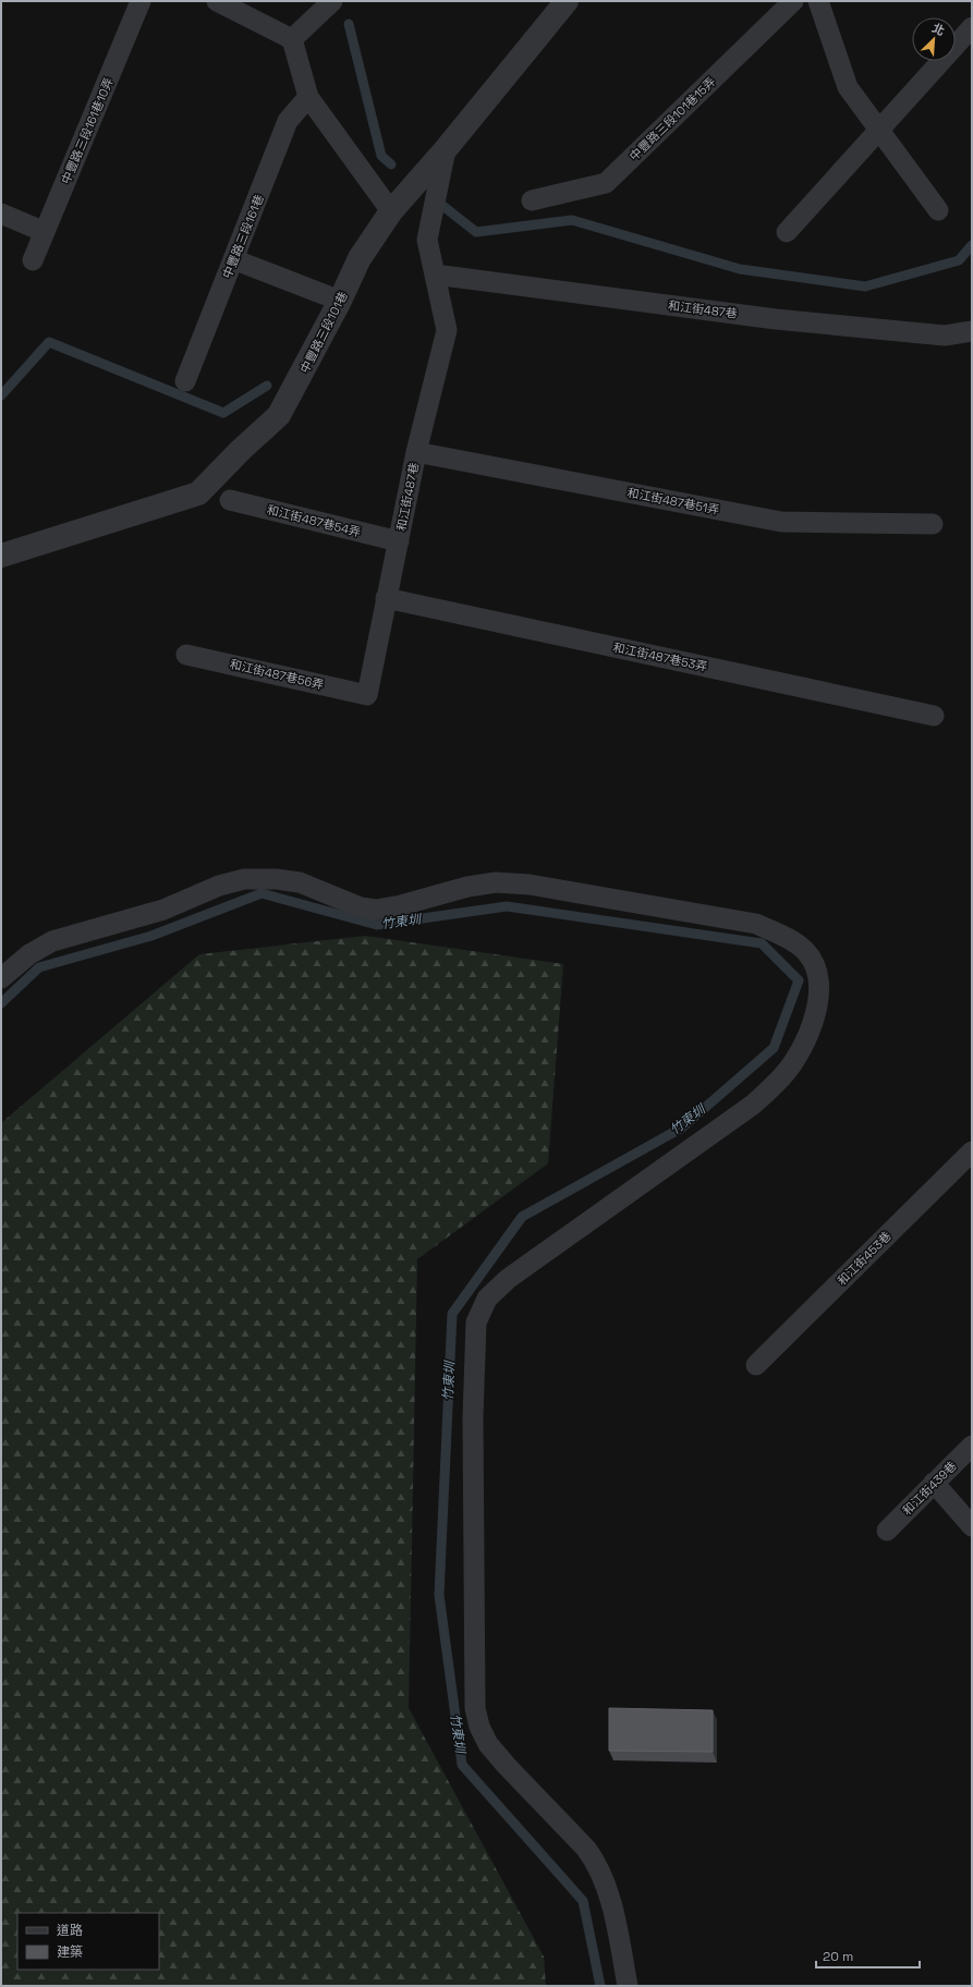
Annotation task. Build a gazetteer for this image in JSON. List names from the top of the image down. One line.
{"streets":{"street":["中豐路三段101巷"],"lane":["中豐路三段101巷15弄","中豐路三段161巷10弄","中豐路三段161巷","和江街487巷","和江街487巷51弄","和江街487巷54弄","和江街487巷53弄","和江街487巷56弄","和江街453巷","和江街439巷"]},"crossings":[["和江街487巷","中豐路三段101巷"],["和江街487巷","和江街487巷51弄"],["和江街487巷","和江街487巷54弄"],["和江街487巷","和江街487巷53弄"],["和江街487巷","和江街487巷56弄"]],"water":["竹東圳"],"legend":["道路","建築"],"scale_bar":"20 m","north":"top right"}
